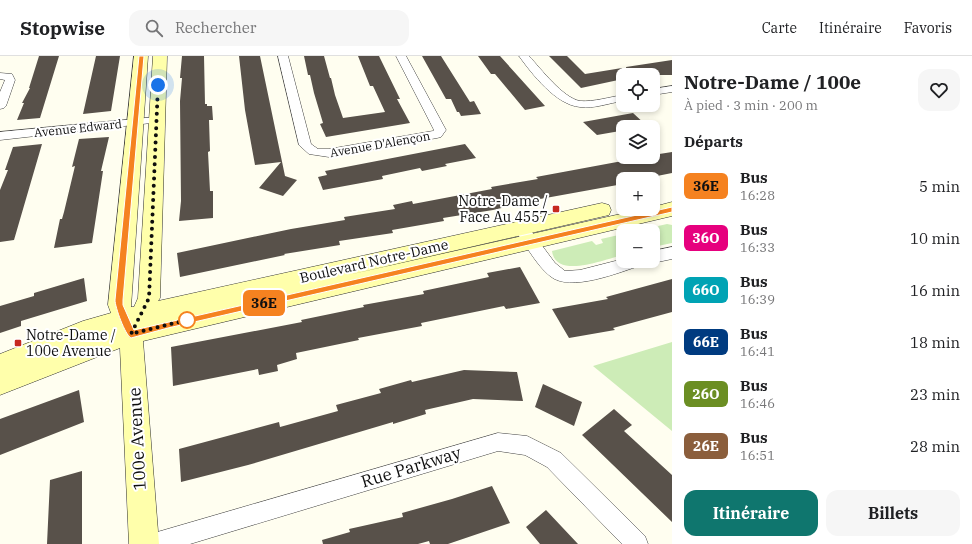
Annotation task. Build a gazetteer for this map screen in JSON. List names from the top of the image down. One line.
{"streets":{"street":["Avenue Edward","Avenue D'Alençon","Boulevard Notre-Dame","100e Avenue","Rue Parkway"]},"crossings":[["Avenue Edward","100e Avenue"],["Boulevard Notre-Dame","100e Avenue"]],"places":{"transit":["Notre-Dame / Face Au 4557","Notre-Dame / 100e Avenue"]},"lines":["bus line 36E"],"page":{"header":"Stopwise","search":"Rechercher","nav":["Carte","Itinéraire","Favoris"],"on_map":"36E","heading":[["Notre-Dame / 100e","À pied · 3 min · 200 m"],"Départs"],"map_buttons":["+","−"],"list":[{"mark":"36E","name":"Bus","note":"16:28","value":"5 min"},{"mark":"36O","name":"Bus","note":"16:33","value":"10 min"},{"mark":"66O","name":"Bus","note":"16:39","value":"16 min"},{"mark":"66E","name":"Bus","note":"16:41","value":"18 min"},{"mark":"26O","name":"Bus","note":"16:46","value":"23 min"},{"mark":"26E","name":"Bus","note":"16:51","value":"28 min"}],"buttons":["Itinéraire","Billets"]}}
